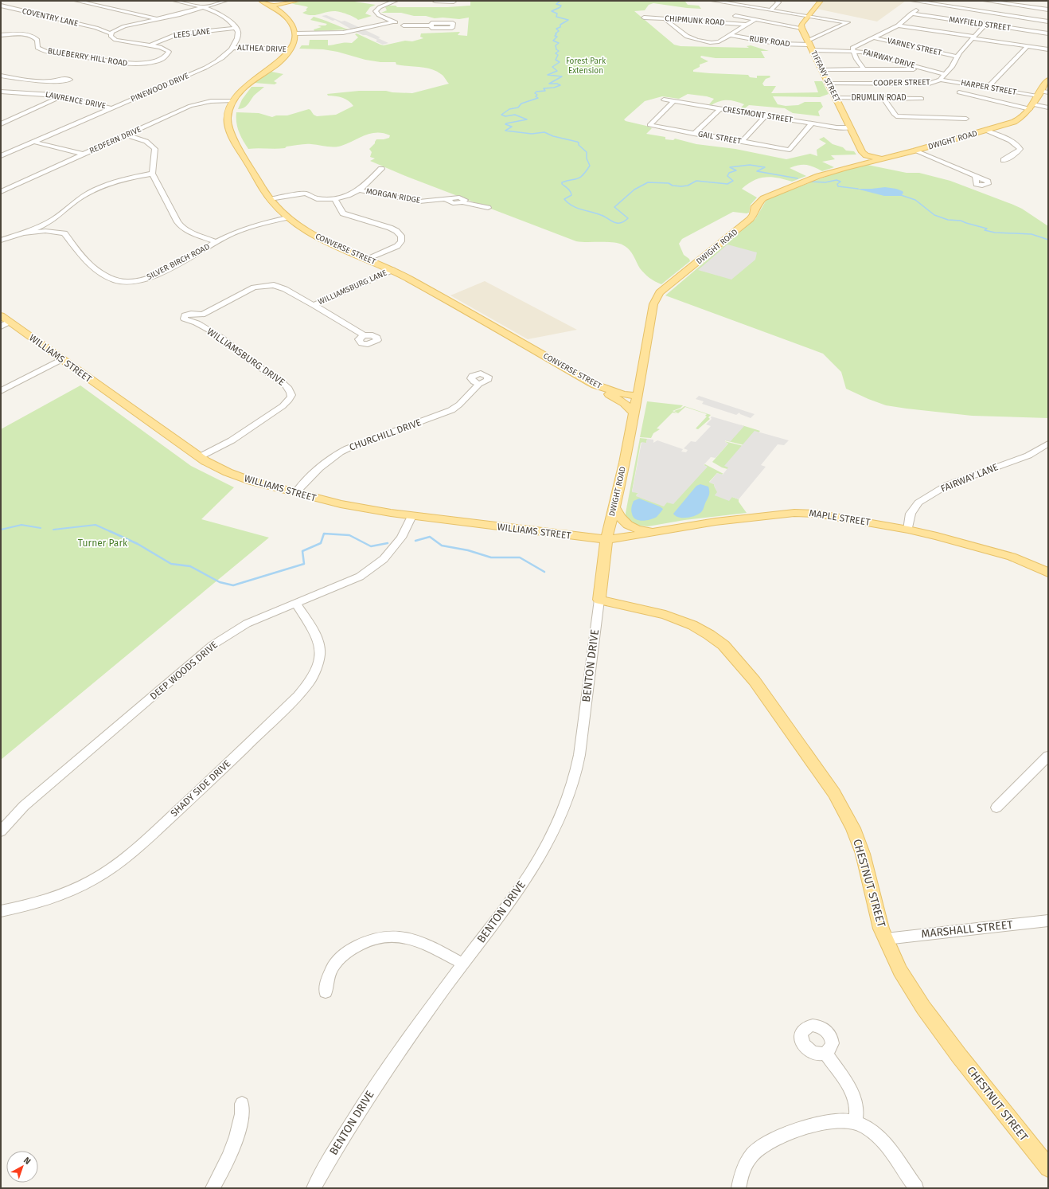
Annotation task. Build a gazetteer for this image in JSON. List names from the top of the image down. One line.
{"streets":{"main road":["TIFFANY STREET","DWIGHT ROAD","CONVERSE STREET","WILLIAMS STREET","MAPLE STREET","CHESTNUT STREET"],"street":["COVENTRY LANE","CHIPMUNK ROAD","MAYFIELD STREET","LEES LANE","RUBY ROAD","VARNEY STREET","ALTHEA DRIVE","BLUEBERRY HILL ROAD","FAIRWAY DRIVE","COOPER STREET","PINEWOOD DRIVE","HARPER STREET","DRUMLIN ROAD","LAWRENCE DRIVE","CRESTMONT STREET","GAIL STREET","REDFERN DRIVE","MORGAN RIDGE","SILVER BIRCH ROAD","WILLIAMSBURG LANE","WILLIAMSBURG DRIVE","CHURCHILL DRIVE","FAIRWAY LANE","BENTON DRIVE","DEEP WOODS DRIVE","SHADY SIDE DRIVE","MARSHALL STREET"]},"crossings":[["COVENTRY LANE","BLUEBERRY HILL ROAD"],["MAYFIELD STREET","COOPER STREET"],["LEES LANE","BLUEBERRY HILL ROAD"],["RUBY ROAD","FAIRWAY DRIVE"],["RUBY ROAD","TIFFANY STREET"],["VARNEY STREET","COOPER STREET"],["ALTHEA DRIVE","PINEWOOD DRIVE"],["ALTHEA DRIVE","CONVERSE STREET"],["FAIRWAY DRIVE","TIFFANY STREET"],["FAIRWAY DRIVE","COOPER STREET"],["TIFFANY STREET","COOPER STREET"],["TIFFANY STREET","DRUMLIN ROAD"],["TIFFANY STREET","CRESTMONT STREET"],["TIFFANY STREET","DWIGHT ROAD"],["COOPER STREET","HARPER STREET"],["PINEWOOD DRIVE","LAWRENCE DRIVE"],["HARPER STREET","DWIGHT ROAD"],["CRESTMONT STREET","GAIL STREET"],["REDFERN DRIVE","CONVERSE STREET"],["DWIGHT ROAD","CONVERSE STREET"],["DWIGHT ROAD","WILLIAMS STREET"],["DWIGHT ROAD","MAPLE STREET"],["DWIGHT ROAD","BENTON DRIVE"],["DWIGHT ROAD","CHESTNUT STREET"],["CONVERSE STREET","SILVER BIRCH ROAD"],["CONVERSE STREET","WILLIAMSBURG LANE"],["WILLIAMSBURG LANE","WILLIAMSBURG DRIVE"],["WILLIAMSBURG DRIVE","WILLIAMS STREET"],["WILLIAMS STREET","CHURCHILL DRIVE"],["WILLIAMS STREET","MAPLE STREET"],["WILLIAMS STREET","DEEP WOODS DRIVE"],["FAIRWAY LANE","MAPLE STREET"],["BENTON DRIVE","CHESTNUT STREET"],["DEEP WOODS DRIVE","SHADY SIDE DRIVE"],["CHESTNUT STREET","MARSHALL STREET"]],"parks":["Forest Park Extension","Turner Park"],"north":"top right"}
